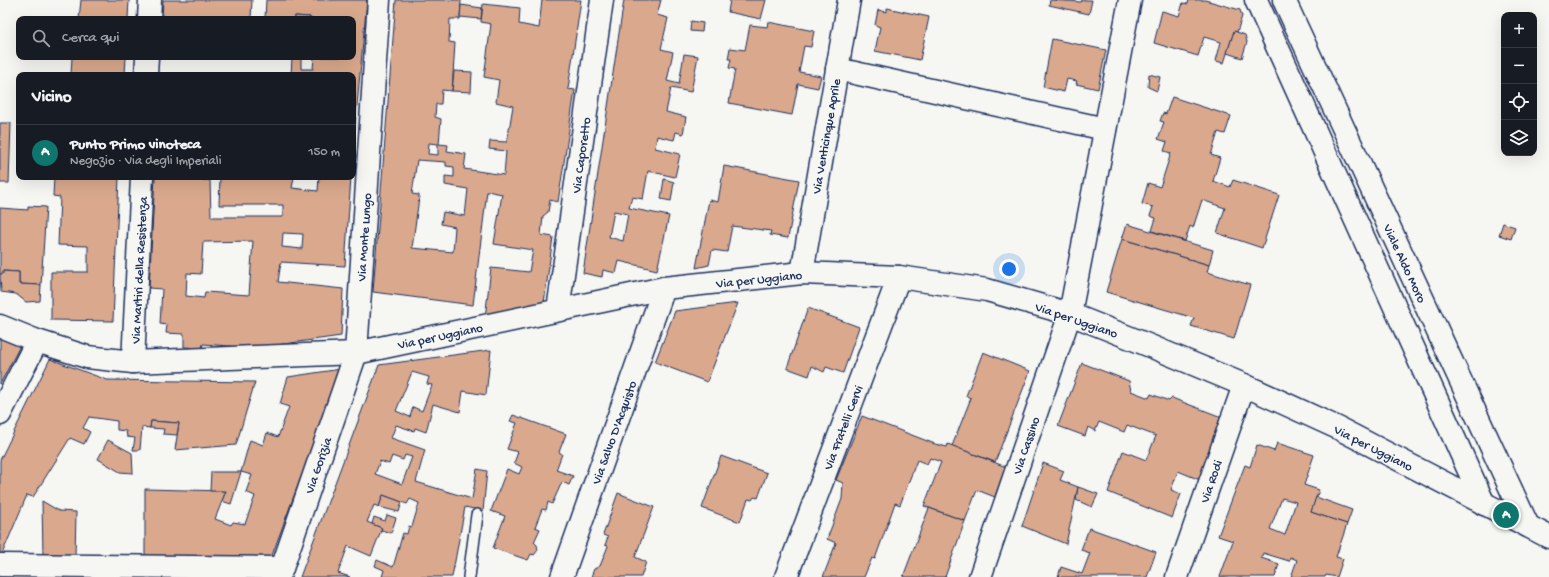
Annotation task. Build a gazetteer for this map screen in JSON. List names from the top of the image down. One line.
{"streets":{"street":["Via Venticinque Aprile","Via Caporetto","Via Monte Lungo","Viale Aldo Moro","Via Martiri della Resistenza","Via per Uggiano","Via Fratelli Cervi","Via Salvo D'Acquisto","Via Cassino","Via Gorizia","Via Rodi"]},"crossings":[["Via Venticinque Aprile","Via per Uggiano"],["Via Caporetto","Via per Uggiano"],["Via Monte Lungo","Via per Uggiano"],["Via Monte Lungo","Via Gorizia"],["Viale Aldo Moro","Via per Uggiano"],["Via Martiri della Resistenza","Via per Uggiano"],["Via per Uggiano","Via Fratelli Cervi"],["Via per Uggiano","Via Salvo D'Acquisto"],["Via per Uggiano","Via Cassino"],["Via per Uggiano","Via Gorizia"],["Via per Uggiano","Via Rodi"]],"page":{"map_buttons":["+","−"],"search":"Cerca qui","heading":"Vicino","list":[{"mark":"A","name":"Punto Primo vinoteca","note":"Negozio · Via degli Imperiali","value":"150 m"}],"pins":"A"}}
